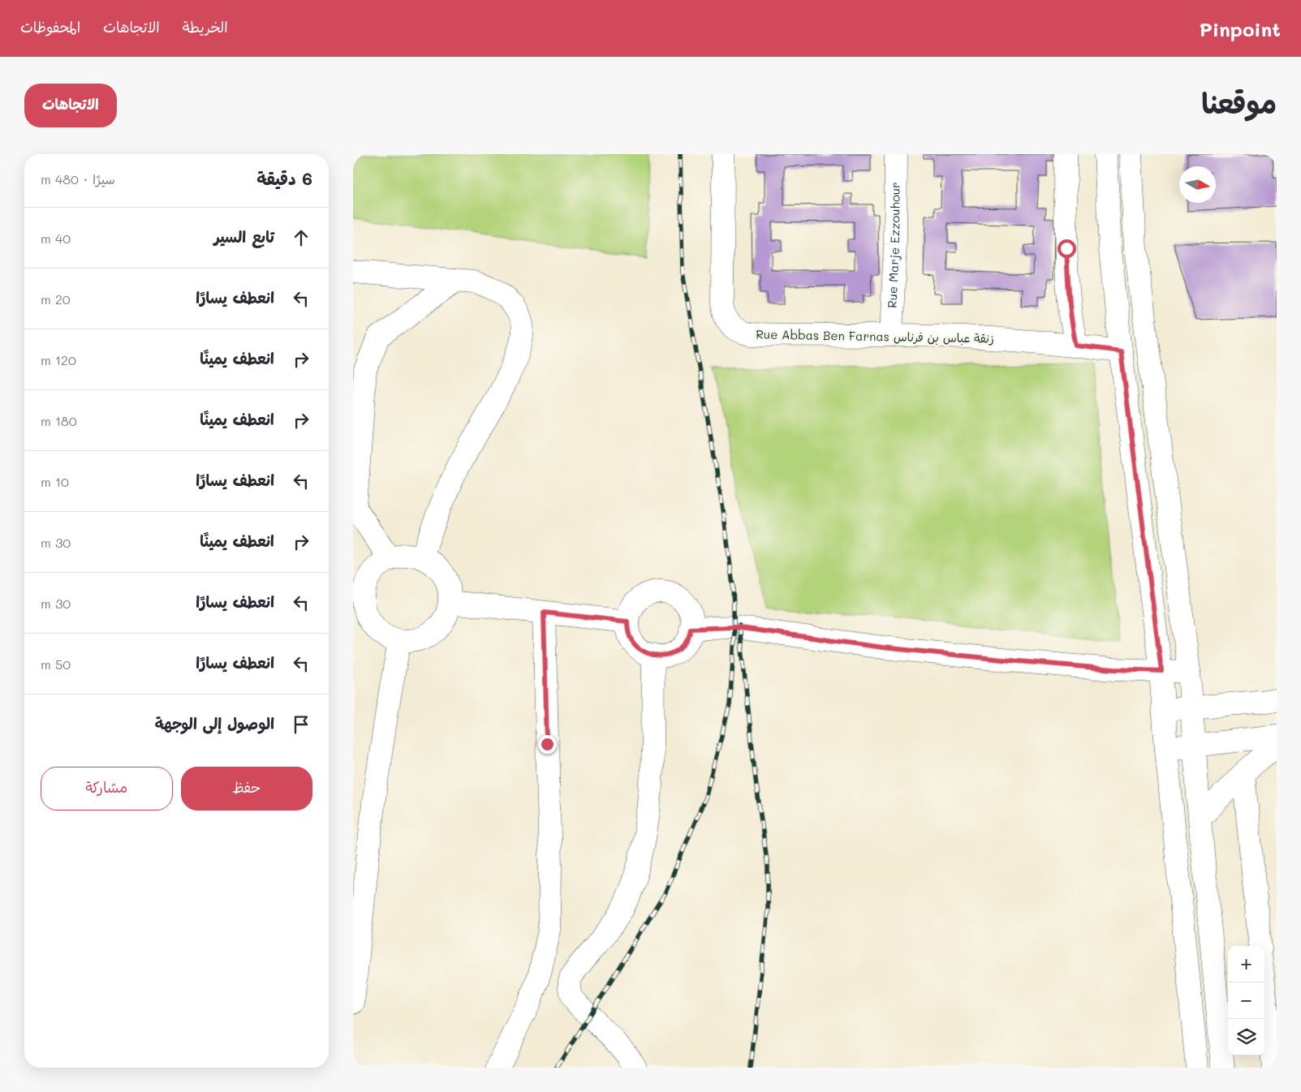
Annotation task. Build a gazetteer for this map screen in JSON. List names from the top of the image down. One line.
{"streets":{"street":["Rue Marje Ezzouhour","Rue Abbas Ben Farnas زنقة عباس بن فرناس"]},"crossings":[["Rue Marje Ezzouhour","Rue Abbas Ben Farnas زنقة عباس بن فرناس"]],"north":"right","page":{"header":"Pinpoint","nav":["الخريطة","الاتجاهات","المحفوظات"],"title":"موقعنا","buttons":["الاتجاهات",["حفظ","مشاركة"]],"heading":["6 دقيقة","سيرًا · 480 m"],"list":[["تابع السير","40 m"],["انعطف يسارًا","20 m"],["انعطف يمينًا","120 m"],["انعطف يمينًا","180 m"],["انعطف يسارًا","10 m"],["انعطف يمينًا","30 m"],["انعطف يسارًا","30 m"],["انعطف يسارًا","50 m"],"الوصول إلى الوجهة"],"map_buttons":["+","−"]}}
